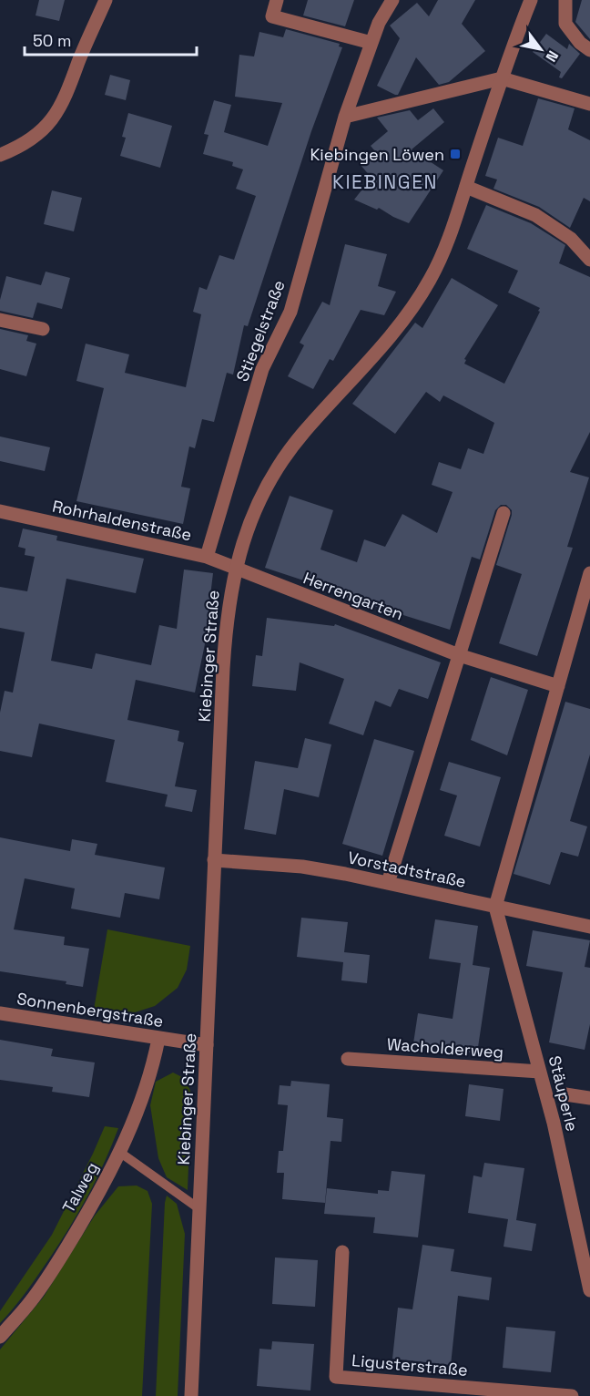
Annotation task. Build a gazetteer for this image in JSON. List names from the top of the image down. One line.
{"streets":{"street":["Stiegelstraße","Rohrhaldenstraße","Herrengarten","Kiebinger Straße","Vorstadtstraße","Sonnenbergstraße","Wacholderweg","Stäuperle","Talweg","Ligusterstraße"]},"crossings":[["Stiegelstraße","Rohrhaldenstraße"],["Rohrhaldenstraße","Herrengarten"],["Rohrhaldenstraße","Kiebinger Straße"],["Herrengarten","Kiebinger Straße"],["Kiebinger Straße","Vorstadtstraße"],["Kiebinger Straße","Sonnenbergstraße"],["Vorstadtstraße","Stäuperle"],["Sonnenbergstraße","Talweg"],["Wacholderweg","Stäuperle"]],"districts":["KIEBINGEN"],"places":{"transit":["Kiebingen Löwen"]},"scale_bar":"50 m","north":"bottom right"}
